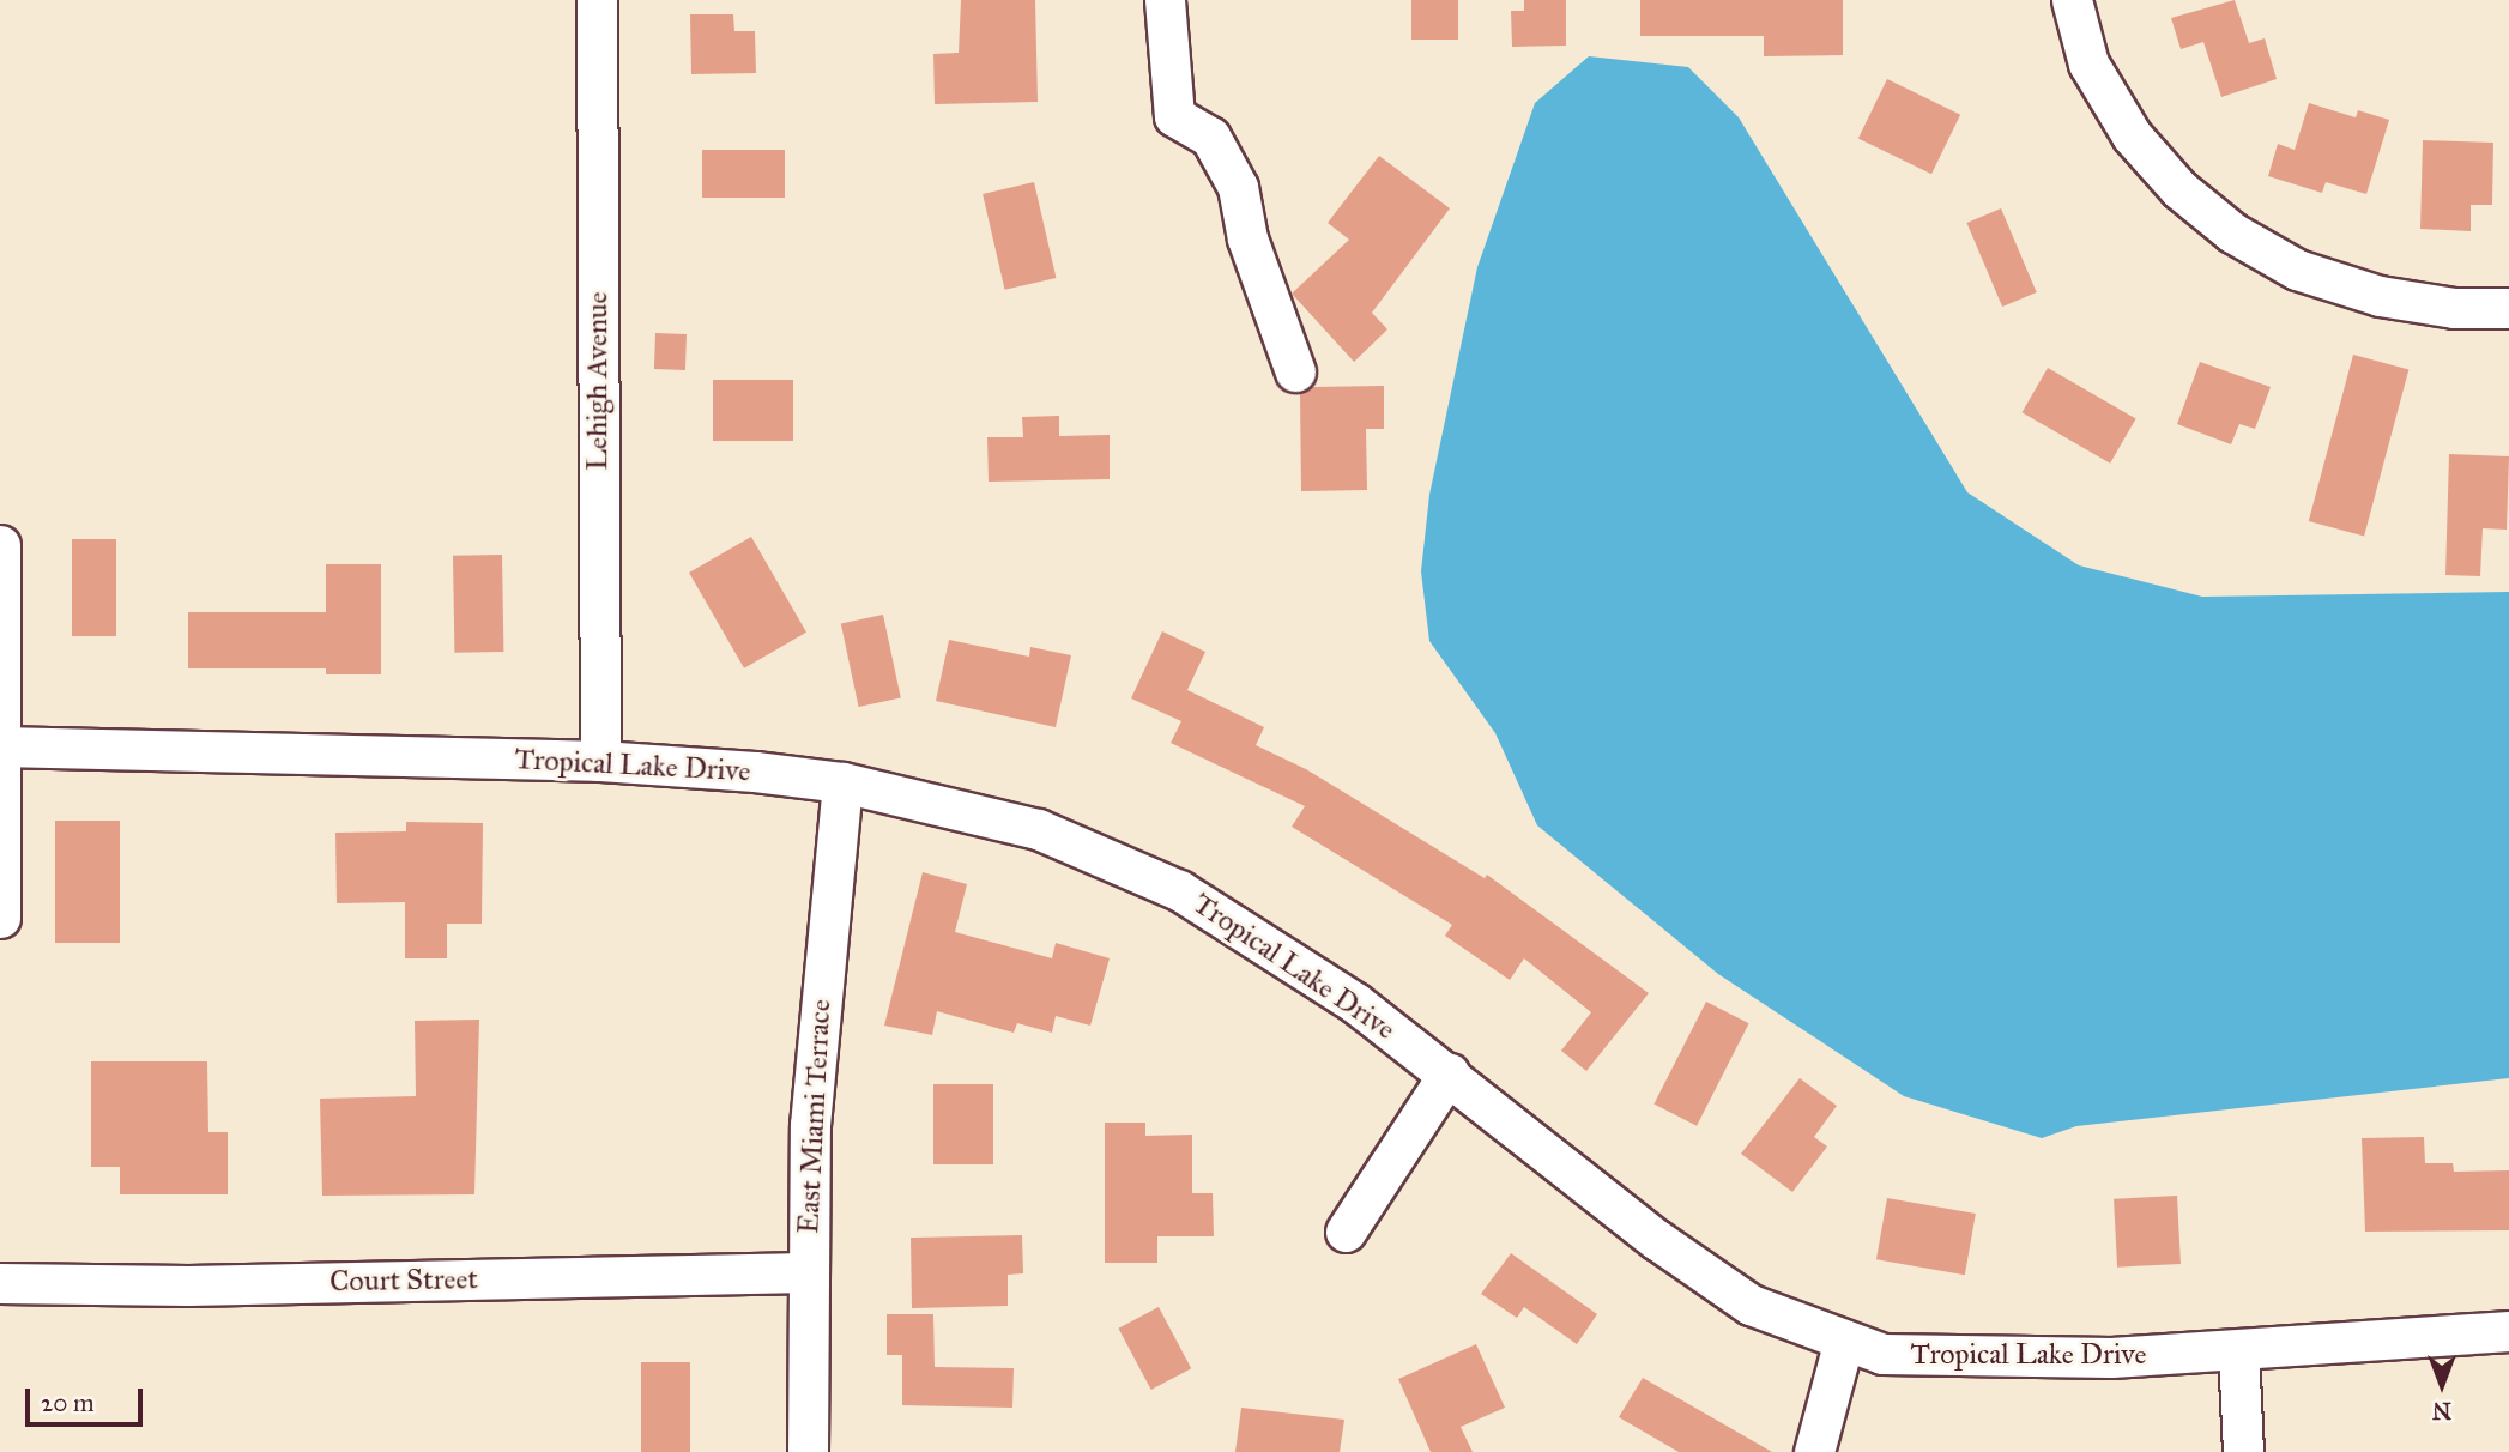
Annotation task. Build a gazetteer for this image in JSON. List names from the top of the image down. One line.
{"streets":{"street":["Lehigh Avenue","Tropical Lake Drive","East Miami Terrace","Court Street"]},"crossings":[["Lehigh Avenue","Tropical Lake Drive"],["Tropical Lake Drive","East Miami Terrace"],["East Miami Terrace","Court Street"]],"scale_bar":"20 m","north":"bottom"}
